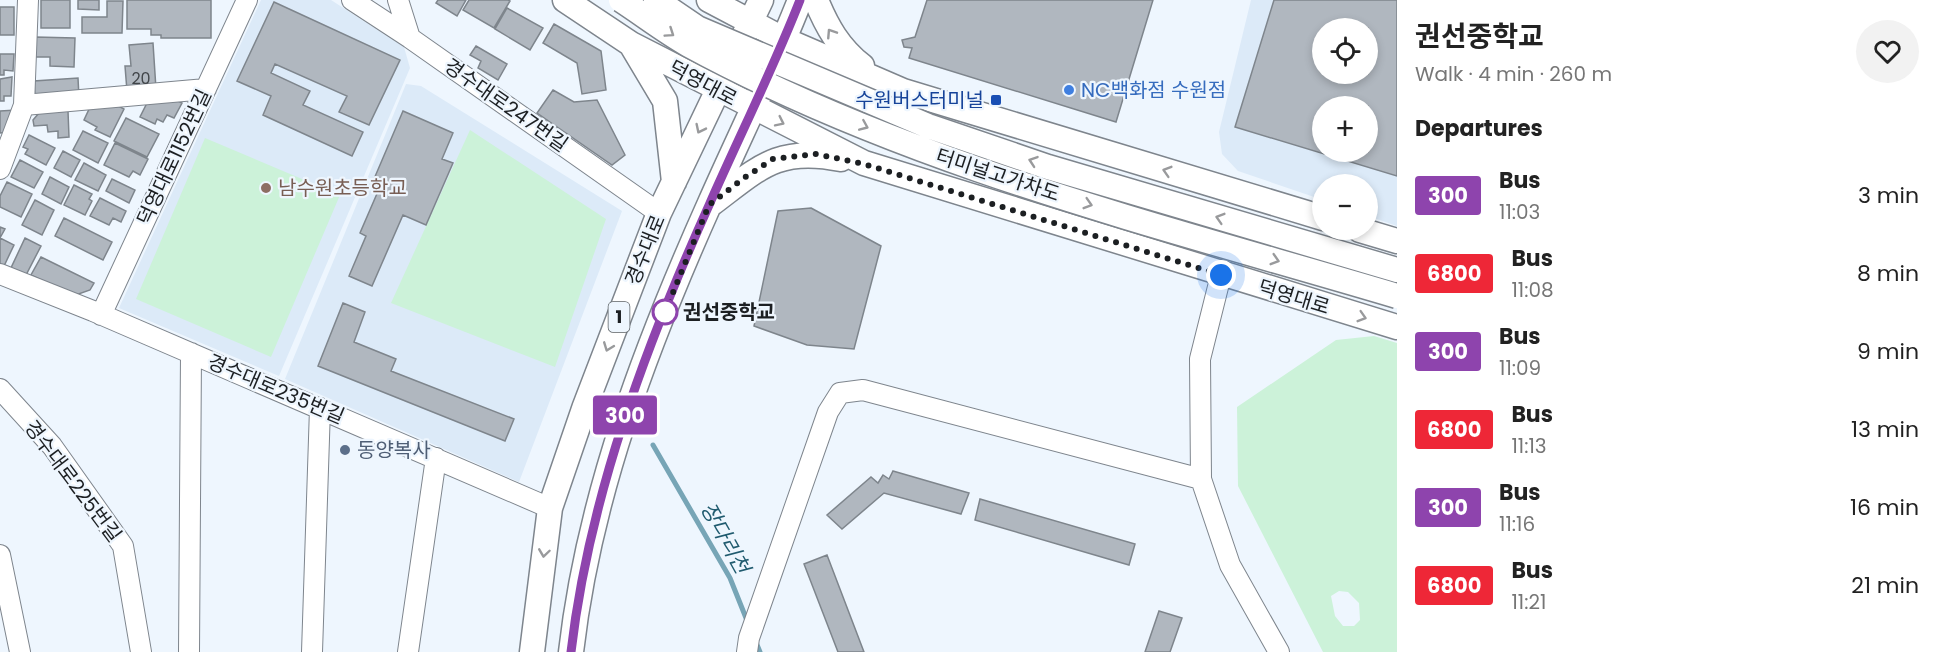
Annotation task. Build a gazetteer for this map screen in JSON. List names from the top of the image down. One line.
{"streets":{"main road":["덕영대로","터미널고가차도","경수대로","1"],"street":["경수대로247번길","덕영대로1152번길","경수대로235번길","경수대로225번길"]},"crossings":[["덕영대로","경수대로"],["덕영대로","1"],["경수대로247번길","경수대로"],["덕영대로1152번길","경수대로235번길"],["경수대로","경수대로235번길"]],"water":["장다리천"],"places":{"other":["NC백화점 수원점","남수원초등학교","권선중학교","동양복사"],"transit":["수원버스터미널"]},"lines":["bus line 300"],"house_numbers":["20"],"page":{"on_map":"300","heading":[["권선중학교","Walk · 4 min · 260 m"],"Departures"],"map_buttons":["+","−"],"list":[{"mark":"300","name":"Bus","note":"11:03","value":"3 min"},{"mark":"6800","name":"Bus","note":"11:08","value":"8 min"},{"mark":"300","name":"Bus","note":"11:09","value":"9 min"},{"mark":"6800","name":"Bus","note":"11:13","value":"13 min"},{"mark":"300","name":"Bus","note":"11:16","value":"16 min"},{"mark":"6800","name":"Bus","note":"11:21","value":"21 min"}]}}
